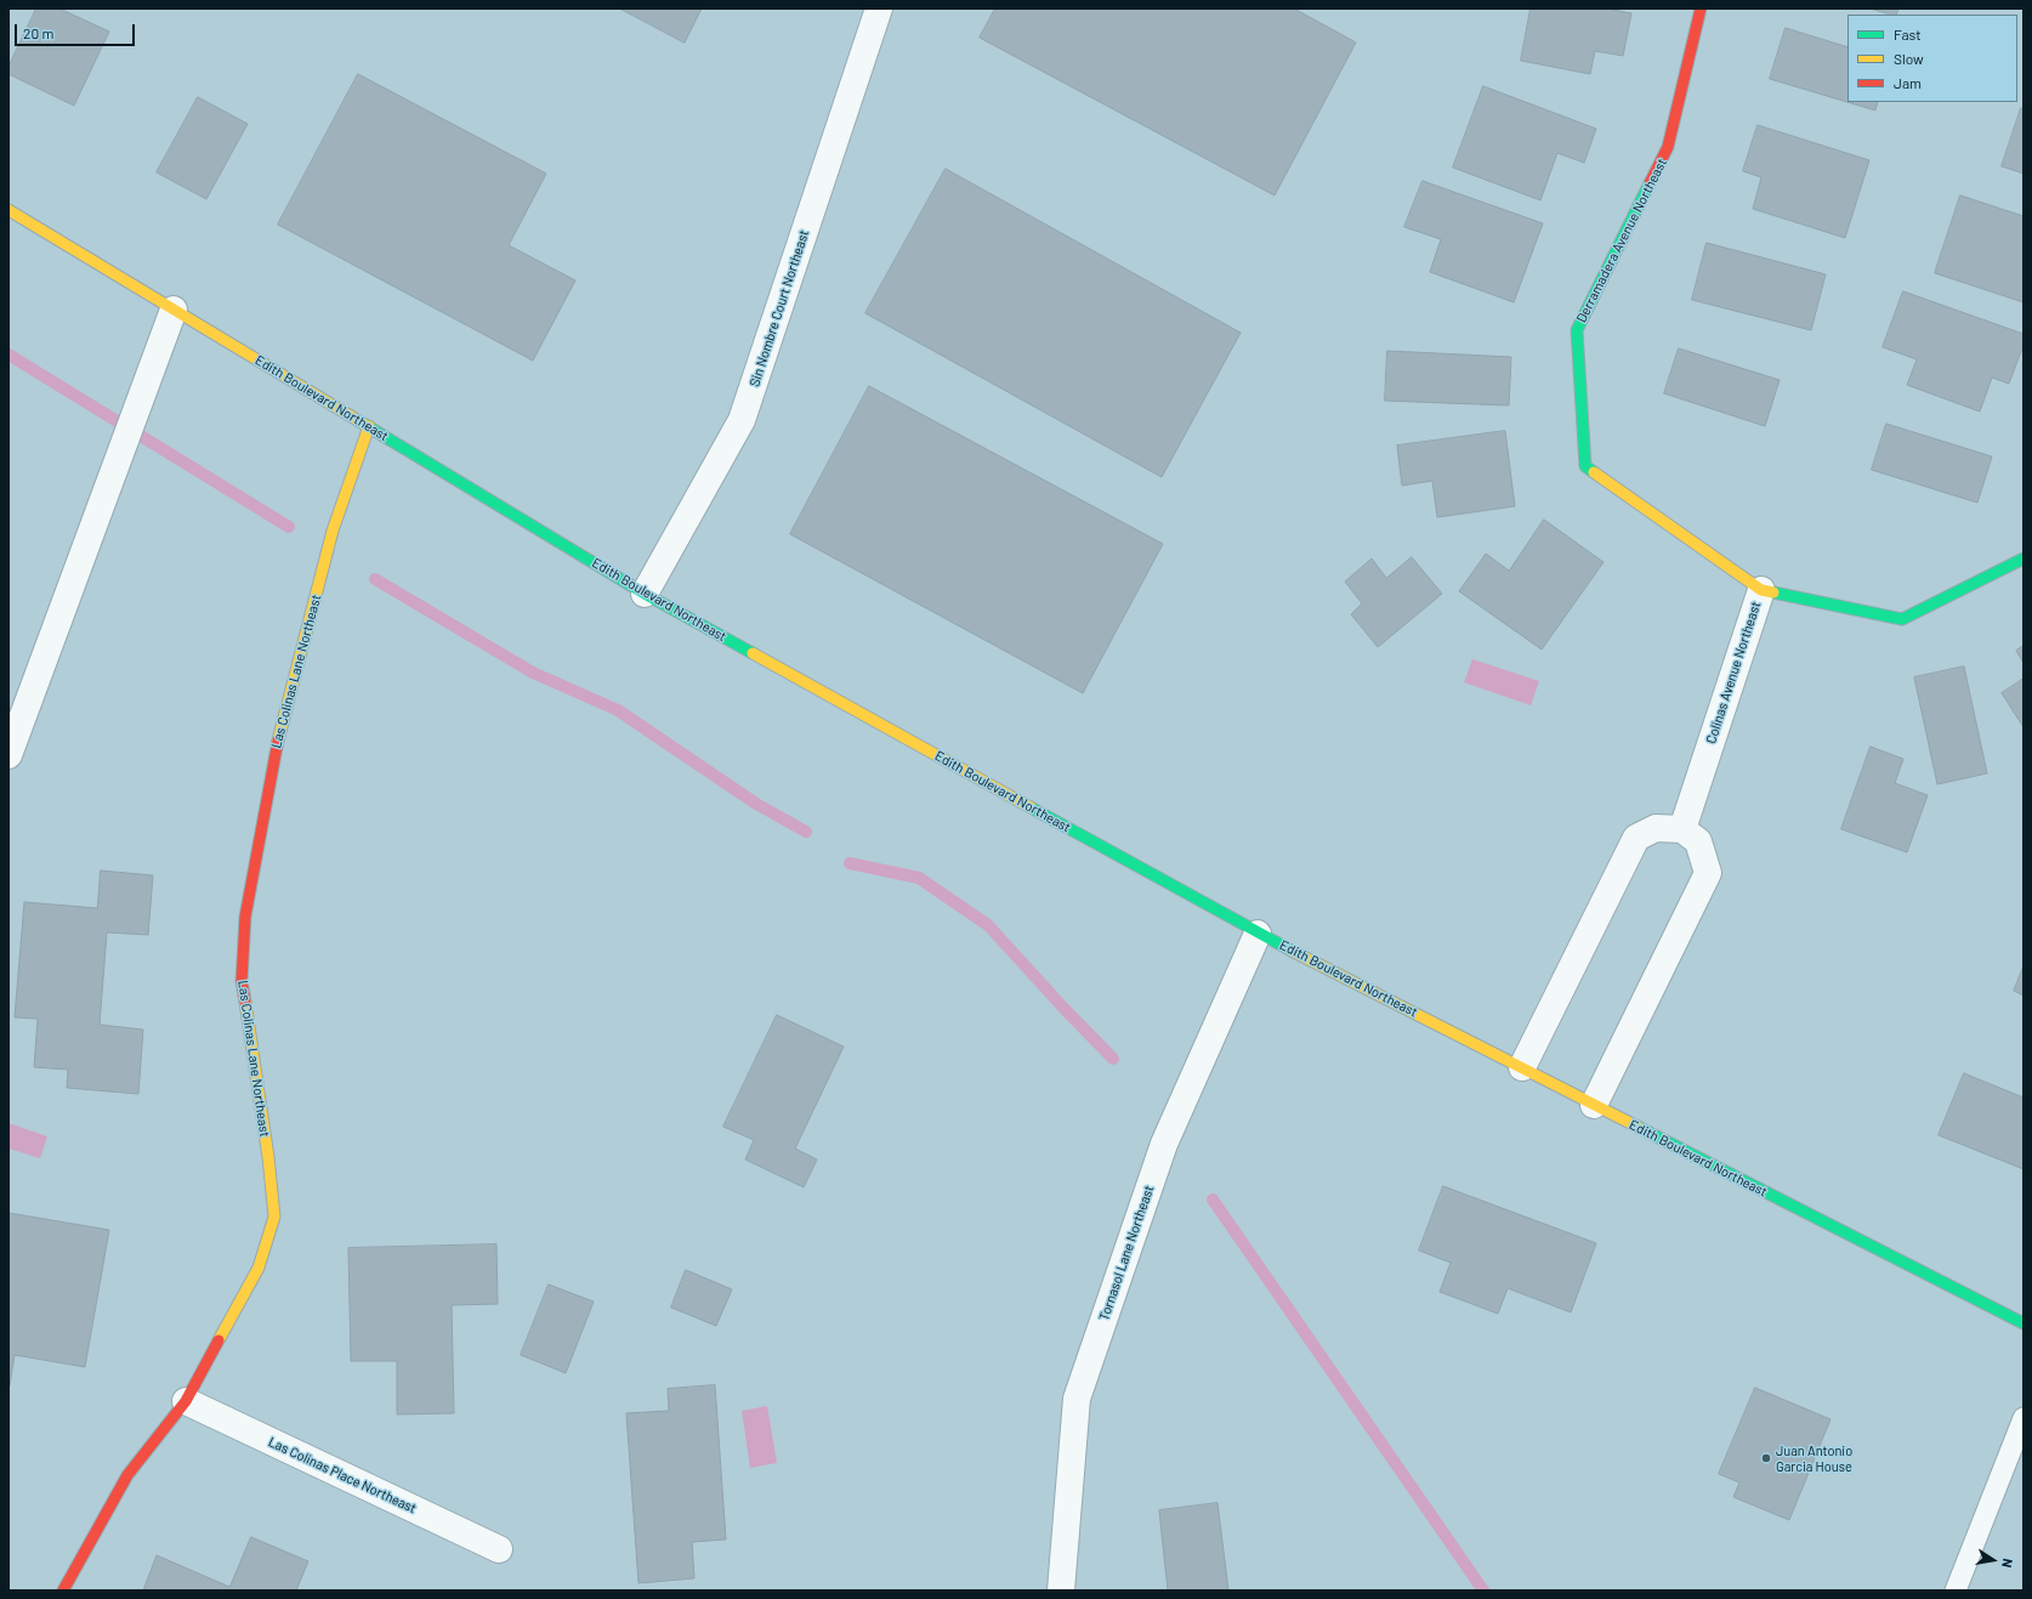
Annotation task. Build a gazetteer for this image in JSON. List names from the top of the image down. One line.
{"streets":{"street":["Derramadera Avenue Northeast","Sin Nombre Court Northeast","Edith Boulevard Northeast","Las Colinas Lane Northeast","Colinas Avenue Northeast","Tornasol Lane Northeast","Las Colinas Place Northeast"]},"crossings":[["Derramadera Avenue Northeast","Colinas Avenue Northeast"],["Sin Nombre Court Northeast","Edith Boulevard Northeast"],["Edith Boulevard Northeast","Las Colinas Lane Northeast"],["Edith Boulevard Northeast","Tornasol Lane Northeast"],["Las Colinas Lane Northeast","Las Colinas Place Northeast"]],"places":["Juan Antonio Garcia House"],"legend":["Fast","Slow","Jam"],"scale_bar":"20 m","north":"right"}
